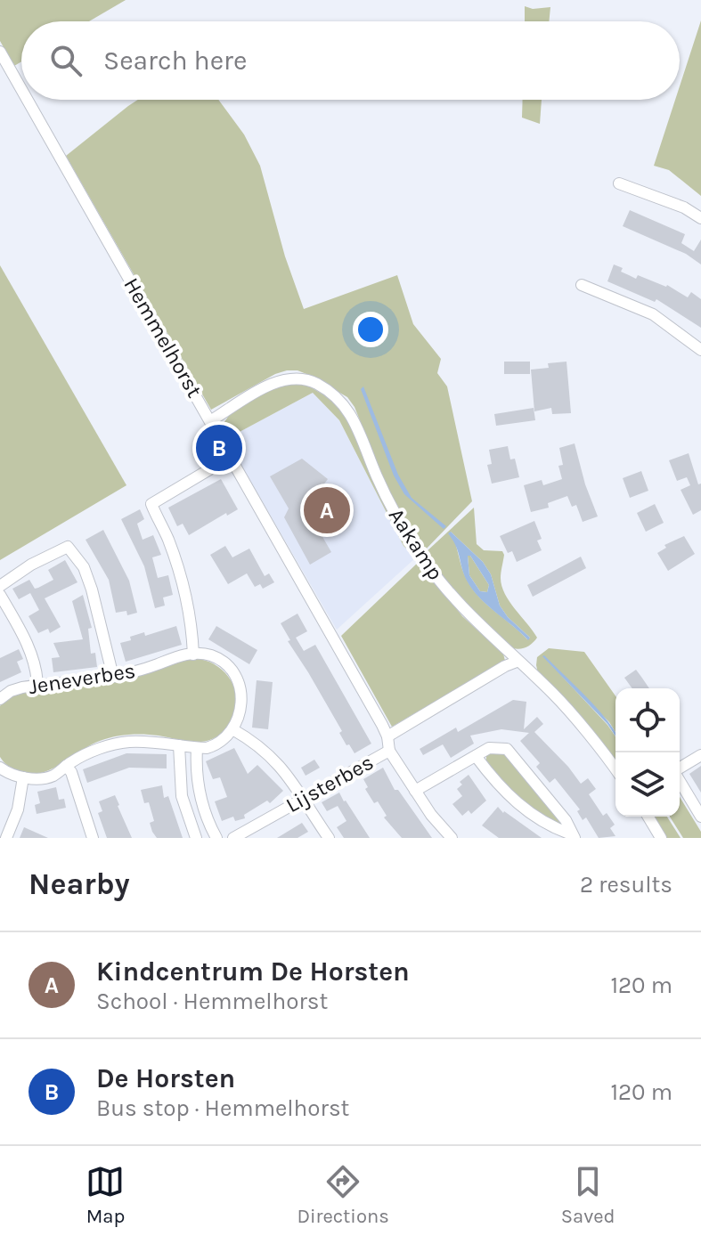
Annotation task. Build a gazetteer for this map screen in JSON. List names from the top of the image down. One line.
{"streets":{"street":["Hemmelhorst","Aakamp","Jeneverbes","Lijsterbes"]},"crossings":[["Hemmelhorst","Aakamp"],["Hemmelhorst","Lijsterbes"],["Aakamp","Lijsterbes"]],"page":{"search":"Search here","pins":["B","A"],"heading":["Nearby","2 results"],"list":[{"mark":"A","name":"Kindcentrum De Horsten","note":"School · Hemmelhorst","value":"120 m"},{"mark":"B","name":"De Horsten","note":"Bus stop · Hemmelhorst","value":"120 m"}],"nav":["Map","Directions","Saved"]}}
